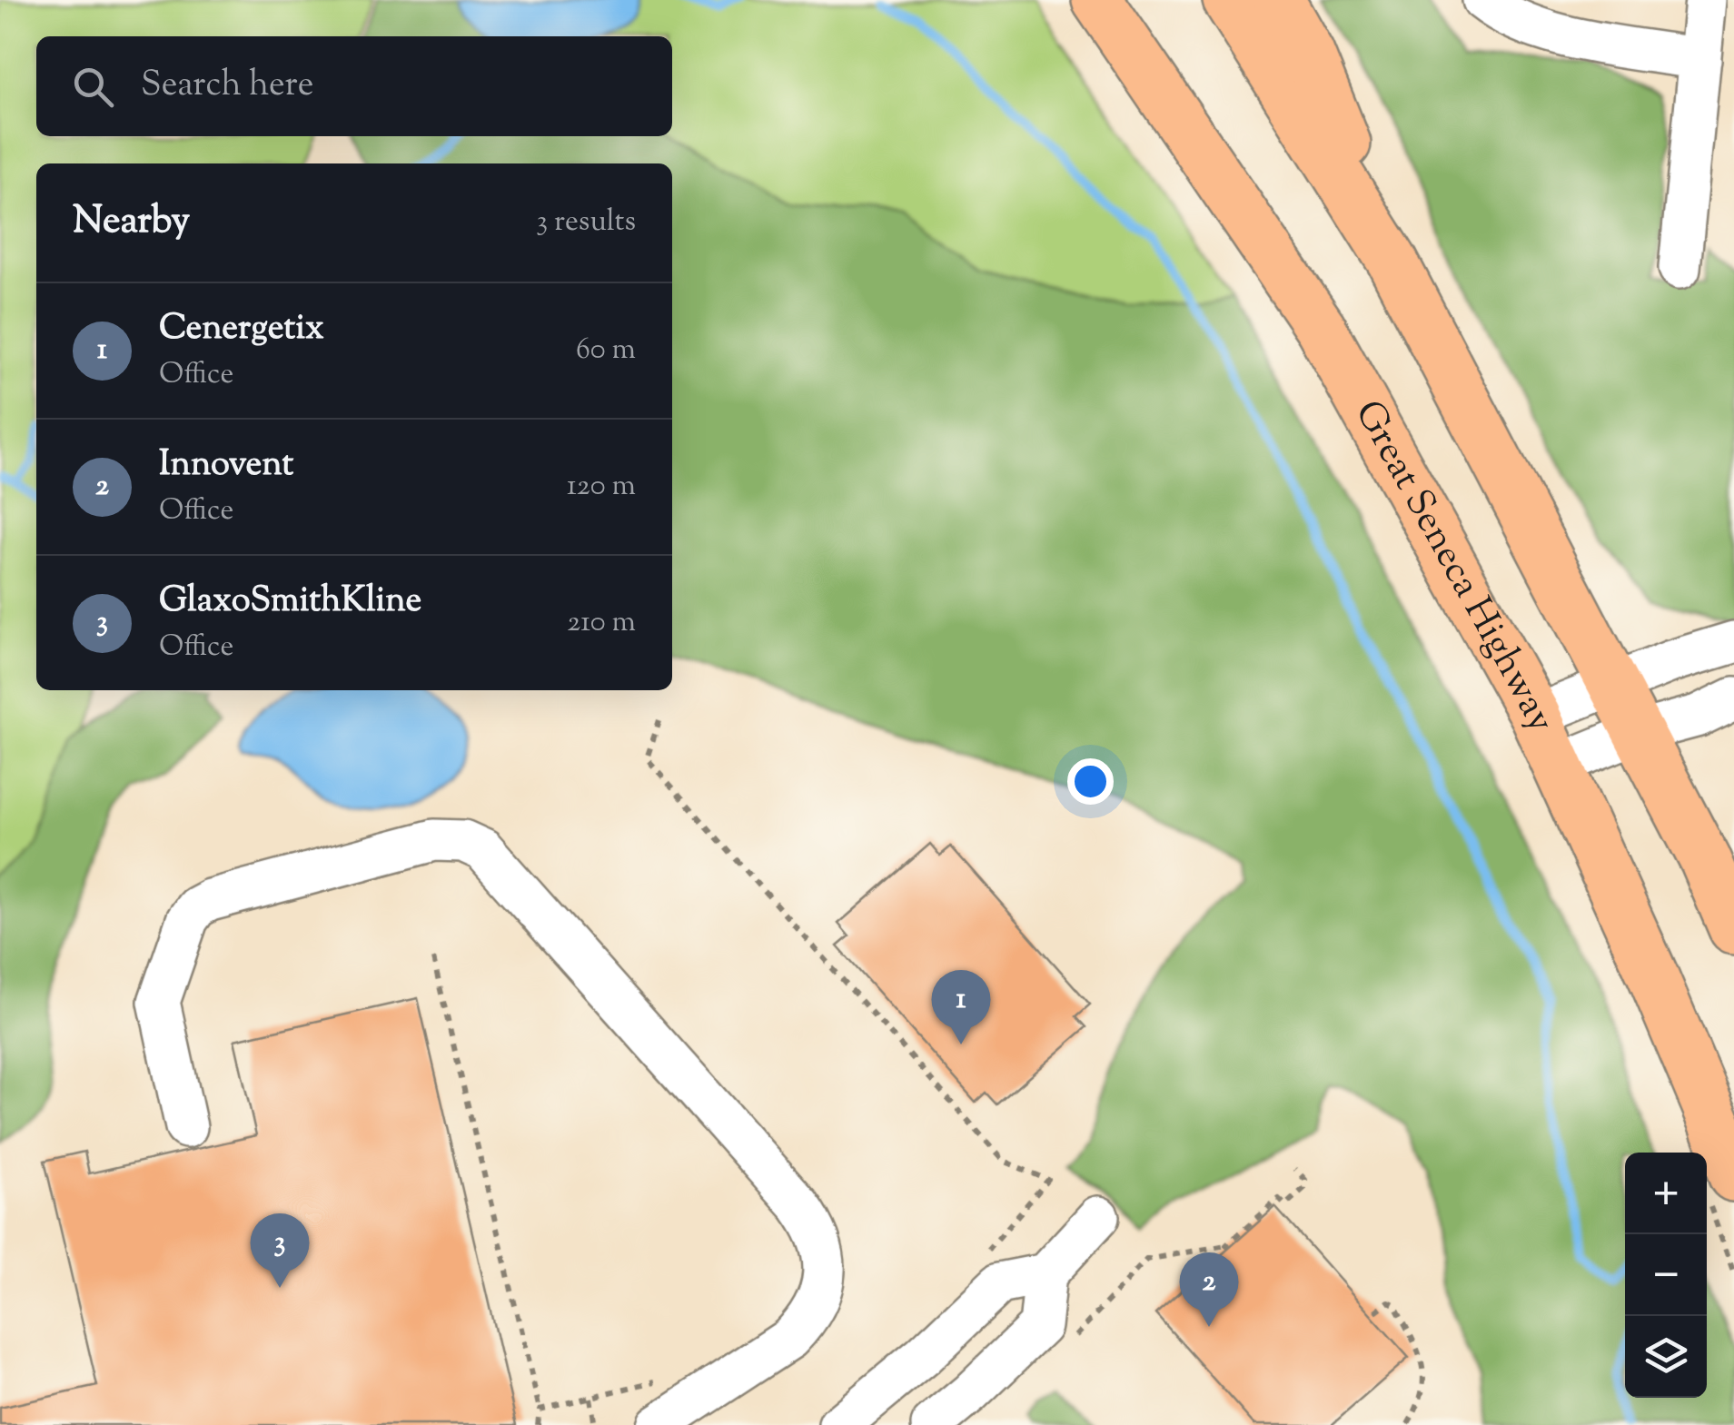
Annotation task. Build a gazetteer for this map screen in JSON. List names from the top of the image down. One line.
{"streets":{"main road":["Great Seneca Highway"]},"page":{"search":"Search here","heading":["Nearby","3 results"],"list":[{"mark":"1","name":"Cenergetix","note":"Office","value":"60 m"},{"mark":"2","name":"Innovent","note":"Office","value":"120 m"},{"mark":"3","name":"GlaxoSmithKline","note":"Office","value":"210 m"}],"pins":["1","3","2"],"map_buttons":["+","−"]}}
